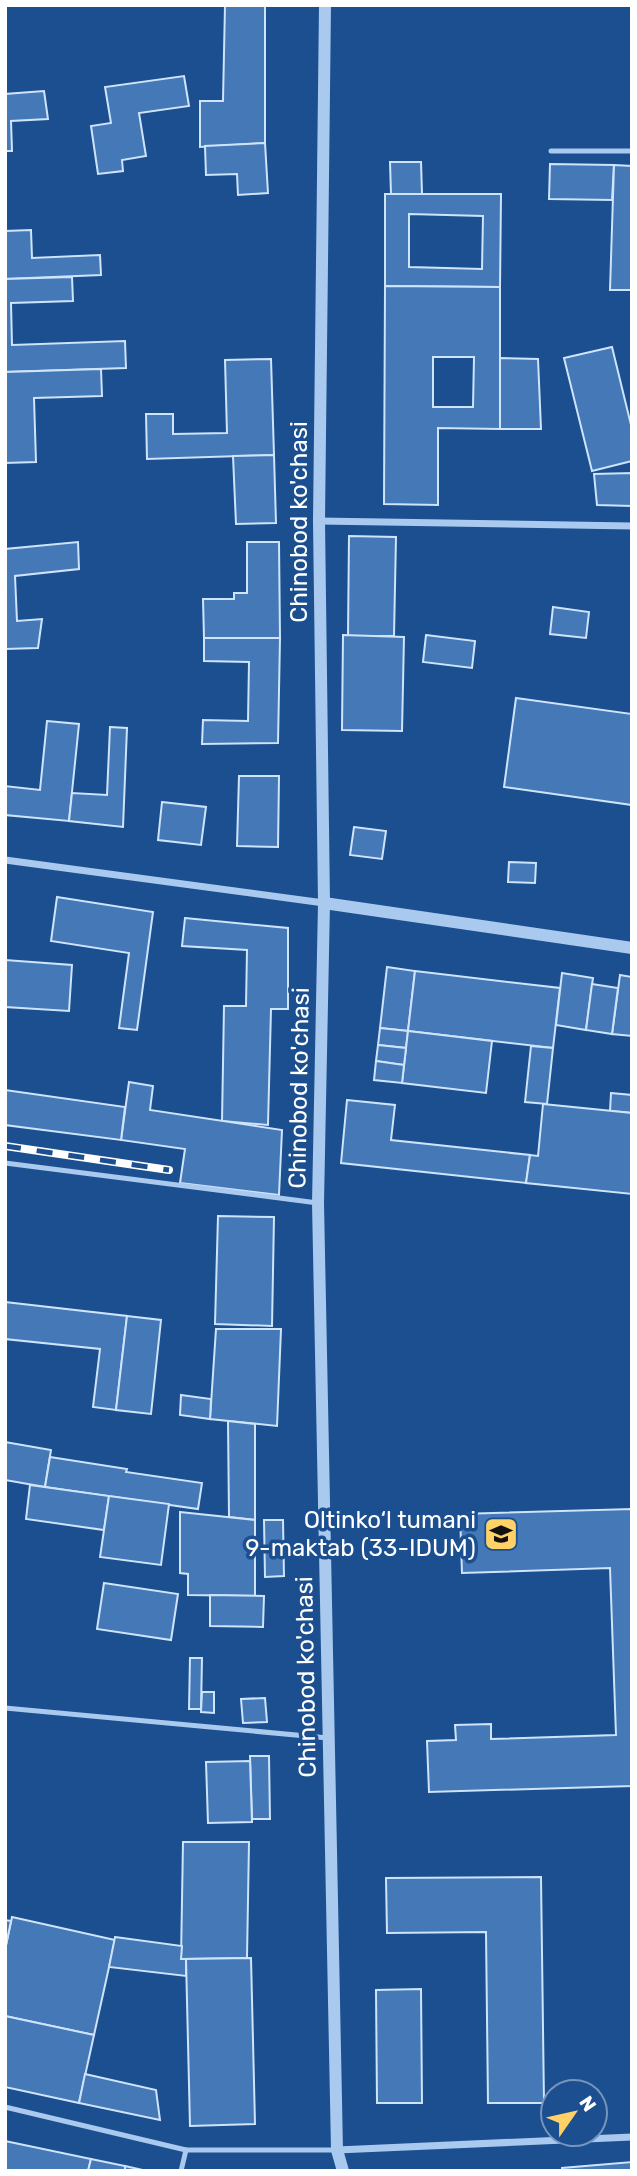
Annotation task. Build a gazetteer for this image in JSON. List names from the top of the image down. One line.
{"streets":{"street":["Chinobod ko'chasi"]},"places":{"school or university":["Oltinko‘l tumani 9-maktab (33-IDUM)"]},"north":"top right"}
